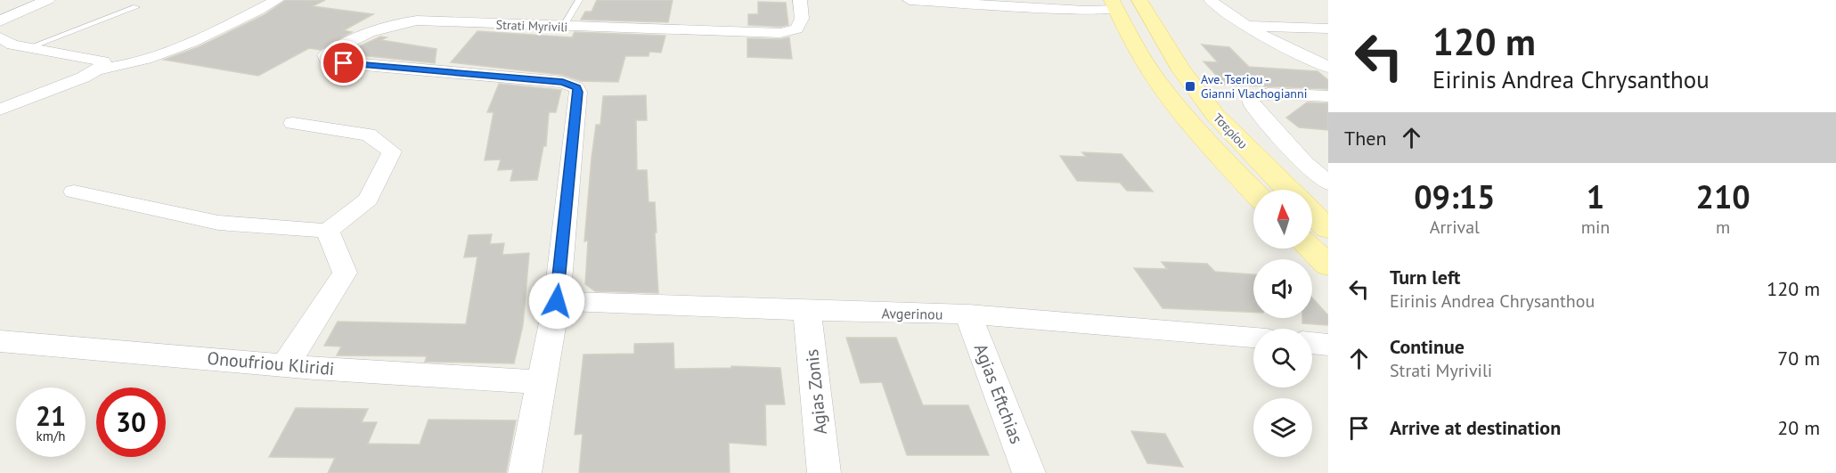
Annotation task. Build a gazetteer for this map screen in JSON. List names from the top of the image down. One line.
{"streets":{"main road":["Τσερίου"],"street":["Strati Myrivili","Avgerinou","Onoufriou Kliridi","Agias Zonis","Agias Eftchias"]},"crossings":[["Strati Myrivili","Avgerinou"],["Avgerinou","Agias Zonis"],["Avgerinou","Agias Eftchias"]],"places":{"transit":["Ave. Tseriou - Gianni Vlachogianni"]},"north":"top","page":{"turn":["120 m","Eirinis Andrea Chrysanthou"],"then":"Then","eta":["09:15","Arrival","1","min","210","m"],"list":[{"name":"Turn left","note":"Eirinis Andrea Chrysanthou","value":"120 m"},{"name":"Continue","note":"Strati Myrivili","value":"70 m"},{"name":"Arrive at destination","value":"20 m"}],"speed":"21 km/h","limit":"30"}}
